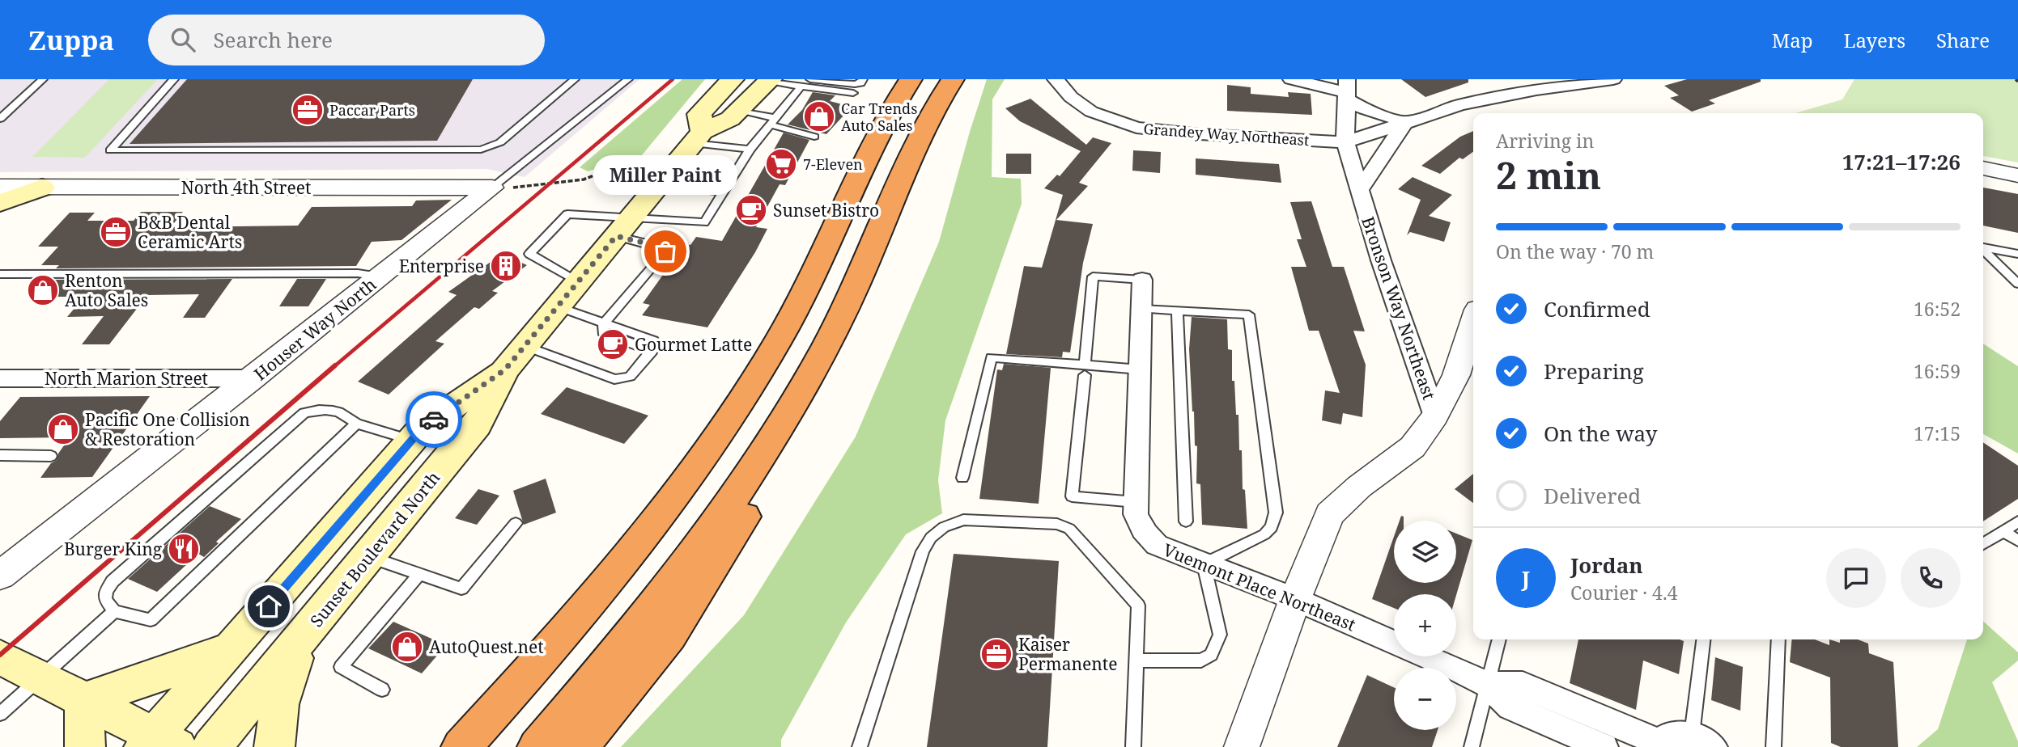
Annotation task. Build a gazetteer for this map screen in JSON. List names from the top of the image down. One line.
{"streets":{"main road":["Sunset Boulevard North"],"street":["Grandey Way Northeast","North 4th Street","Bronson Way Northeast","Houser Way North","North Marion Street","Vuemont Place Northeast"]},"crossings":[["Grandey Way Northeast","Bronson Way Northeast"],["North 4th Street","Houser Way North"],["Bronson Way Northeast","Vuemont Place Northeast"],["Houser Way North","North Marion Street"]],"places":{"office":["Paccar Parts","B&B Dental Ceramic Arts","Kaiser Permanente"],"shop":["Car Trends Auto Sales","Renton Auto Sales","Pacific One Collision & Restoration","AutoQuest.net"],"supermarket":["7-Eleven"],"cafe":["Sunset Bistro","Gourmet Latte"],"other":["Miller Paint"],"building":["Enterprise"],"restaurant":["Burger King"]},"page":{"header":"Zuppa","search":"Search here","nav":["Map","Layers","Share"],"heading":["2 min","Arriving in","17:21–17:26"],"panel":["Jordan","Courier · 4.4"],"bubble":"Miller Paint","bar":"On the way · 70 m","list":[["Confirmed","16:52"],["Preparing","16:59"],["On the way","17:15"],"Delivered"],"map_buttons":["+","−"],"round":"J"}}
